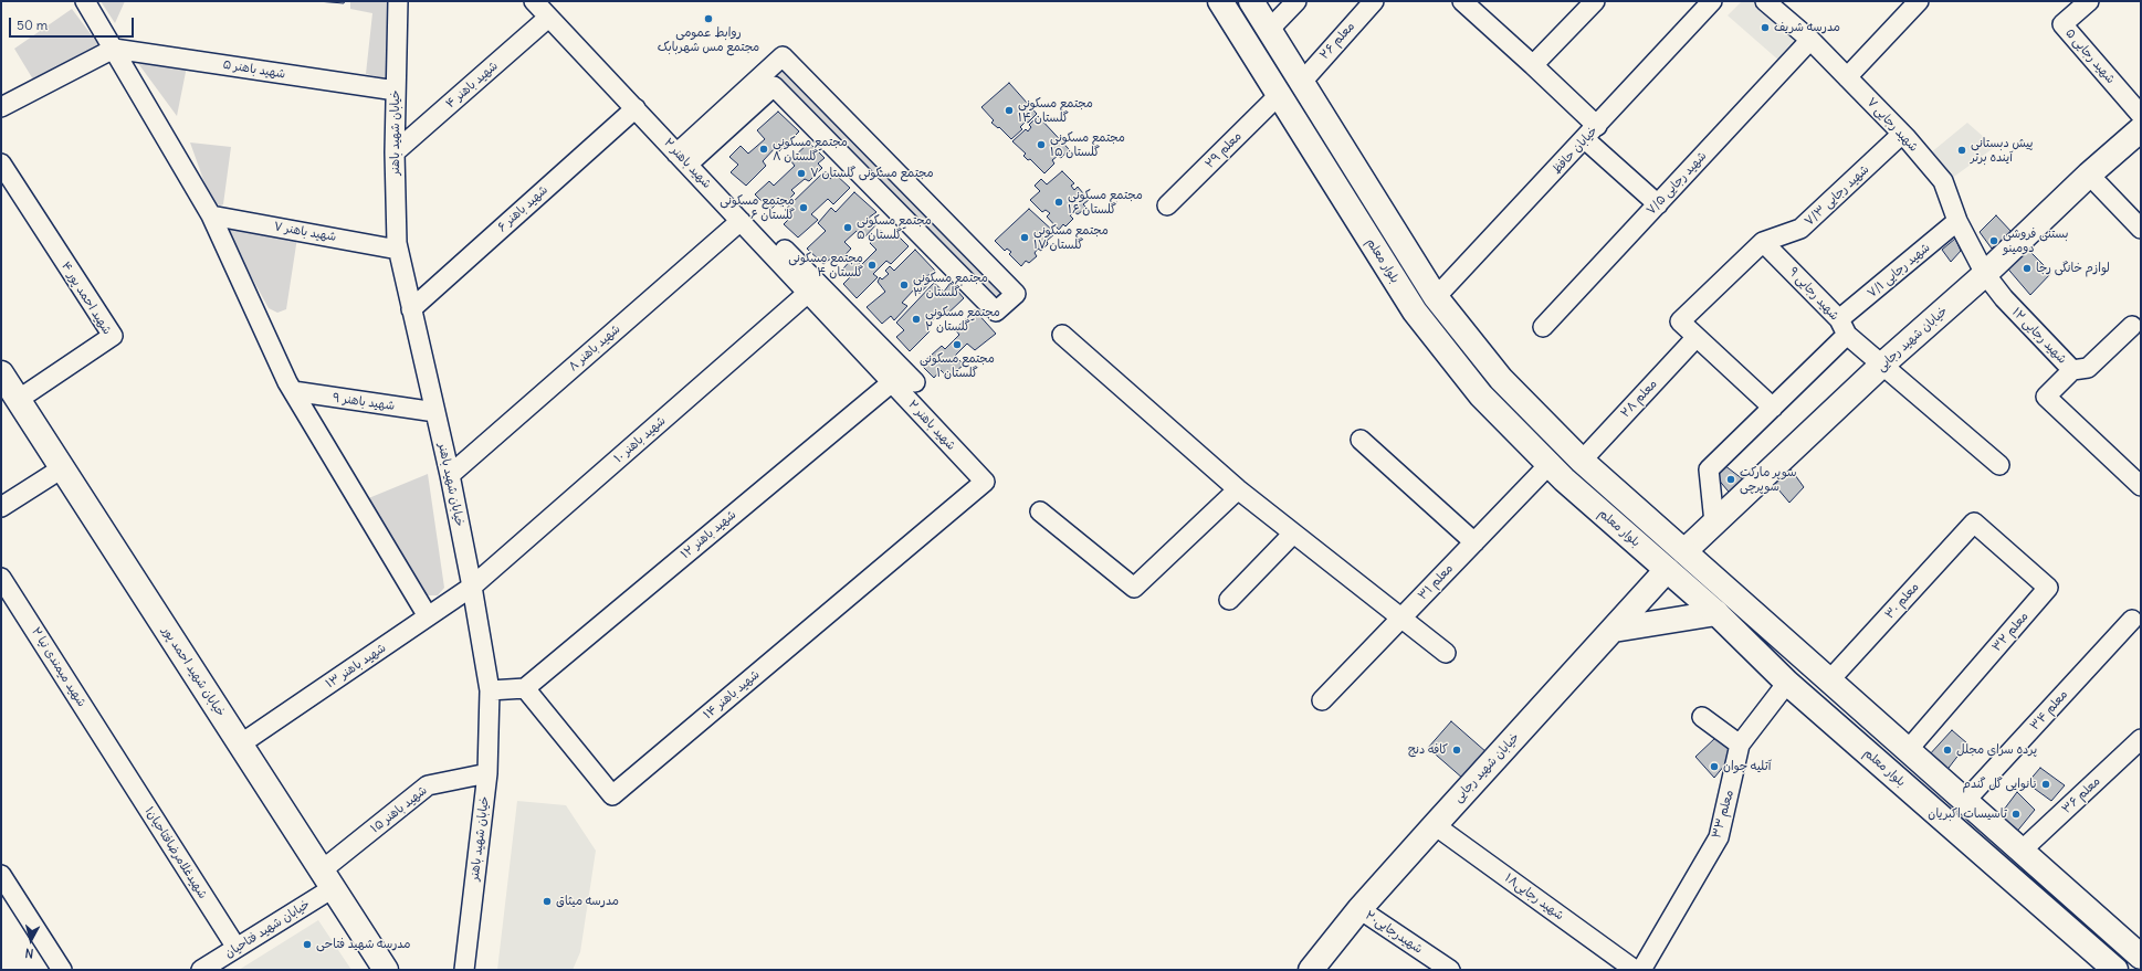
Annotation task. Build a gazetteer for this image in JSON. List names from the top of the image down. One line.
{"streets":{"main road":["بلوار معلم","خیابان شهید رجایی","خیابان شهید احمد پور"],"street":["معلم ۲۶","شهید رجایی ۵","شهید باهنر ۵","شهید باهنر ۴","شهید رجایی ۷","خیابان شهید باهنر","معلم ۲۹","خیابان حافظ","شهید باهنر ۲","شهید رجایی ۷/۵","شهید رجایی ۷/۳","شهید باهنر ۶","شهید باهنر ۷","شهید رجایی ۷/۱","شهید رجایی ۹","شهید احمد پور ۴","شهید رجایی ۱۲","شهید باهنر ۸","معلم ۲۸","شهید باهنر ۹","شهید باهنر ۱۰","شهید باهنر ۱۲","معلم ۳۱","معلم ۳۰","معلم ۳۲","شهید باهنر ۱۳","شهید میمندی نیا ۲","شهید باهنر ۱۴","معلم ۳۴","معلم ۳۶","شهید باهنر ۱۵","معلم ۳۳","شهیدغلامرضافتاحیان۱","شهید رجایی۱۸","خیابان شهید فتاحیان","شهیدرجایی۲۰"]},"crossings":[["شهید باهنر ۵","خیابان شهید باهنر"],["شهید باهنر ۴","خیابان شهید باهنر"],["شهید باهنر ۴","شهید باهنر ۲"],["شهید رجایی ۷","شهید رجایی ۷/۵"],["شهید رجایی ۷","شهید رجایی ۷/۳"],["شهید رجایی ۷","شهید رجایی ۷/۱"],["شهید رجایی ۷","شهید رجایی ۱۲"],["شهید رجایی ۷","خیابان شهید رجایی"],["خیابان شهید باهنر","شهید باهنر ۶"],["خیابان شهید باهنر","شهید باهنر ۷"],["خیابان شهید باهنر","شهید باهنر ۸"],["خیابان شهید باهنر","شهید باهنر ۹"],["خیابان شهید باهنر","شهید باهنر ۱۰"],["خیابان شهید باهنر","شهید باهنر ۱۳"],["خیابان شهید باهنر","شهید باهنر ۱۵"],["معلم ۲۹","بلوار معلم"],["شهید باهنر ۲","شهید باهنر ۶"],["شهید باهنر ۲","شهید باهنر ۸"],["شهید باهنر ۲","شهید باهنر ۱۰"],["شهید باهنر ۲","شهید باهنر ۱۲"],["شهید باهنر ۲","شهید باهنر ۱۴"],["شهید رجایی ۷/۳","شهید رجایی ۹"],["بلوار معلم","خیابان شهید رجایی"],["بلوار معلم","معلم ۳۱"],["بلوار معلم","معلم ۳۳"],["شهید رجایی ۷/۱","شهید رجایی ۹"],["شهید رجایی ۷/۱","خیابان شهید رجایی"],["شهید رجایی ۹","خیابان شهید رجایی"],["شهید احمد پور ۴","خیابان شهید احمد پور"],["شهید رجایی ۱۲","خیابان شهید رجایی"],["خیابان شهید رجایی","شهید رجایی۱۸"],["خیابان شهید رجایی","شهیدرجایی۲۰"],["شهید باهنر ۱۰","شهید باهنر ۱۳"],["شهید باهنر ۱۲","شهید باهنر ۱۴"],["معلم ۳۰","معلم ۳۲"],["شهید باهنر ۱۳","خیابان شهید احمد پور"],["شهید میمندی نیا ۲","شهیدغلامرضافتاحیان۱"],["خیابان شهید احمد پور","شهید باهنر ۱۵"],["خیابان شهید احمد پور","خیابان شهید فتاحیان"],["شهید باهنر ۱۵","خیابان شهید فتاحیان"],["شهیدغلامرضافتاحیان۱","خیابان شهید فتاحیان"]],"places":["روابط عمومی مجتمع مس شهربابک","مدرسه شریف","مجتمع مسکونی گلستان ۱۴","مجتمع مسکونی گلستان ۱۵","مجتمع مسکونی گلستان ۸","پیش دبستانی آینده برتر","مجتمع مسکونی گلستان ۷","مجتمع مسکونی گلستان ۱۶","مجتمع مسکونی گلستان ۶","مجتمع مسکونی گلستان ۵","مجتمع مسکونی گلستان ۱۷","بستنی فروشی دومینو","مجتمع مسکونی گلستان ۴","لوازم خانگی رجا","مجتمع مسکونی گلستان ۳","مجتمع مسکونی گلستان ۲","مجتمع مسکونی گلستان ۱","سوپر مارکت سوپرچی","کافه دنج","پرده سرای مجلل","آتلیه جوان","نانوایی گل گندم","تاسیسات اکبریان","مدرسه میثاق","مدرسه شهید فتاحی"],"scale_bar":"50 m","north":"bottom"}
